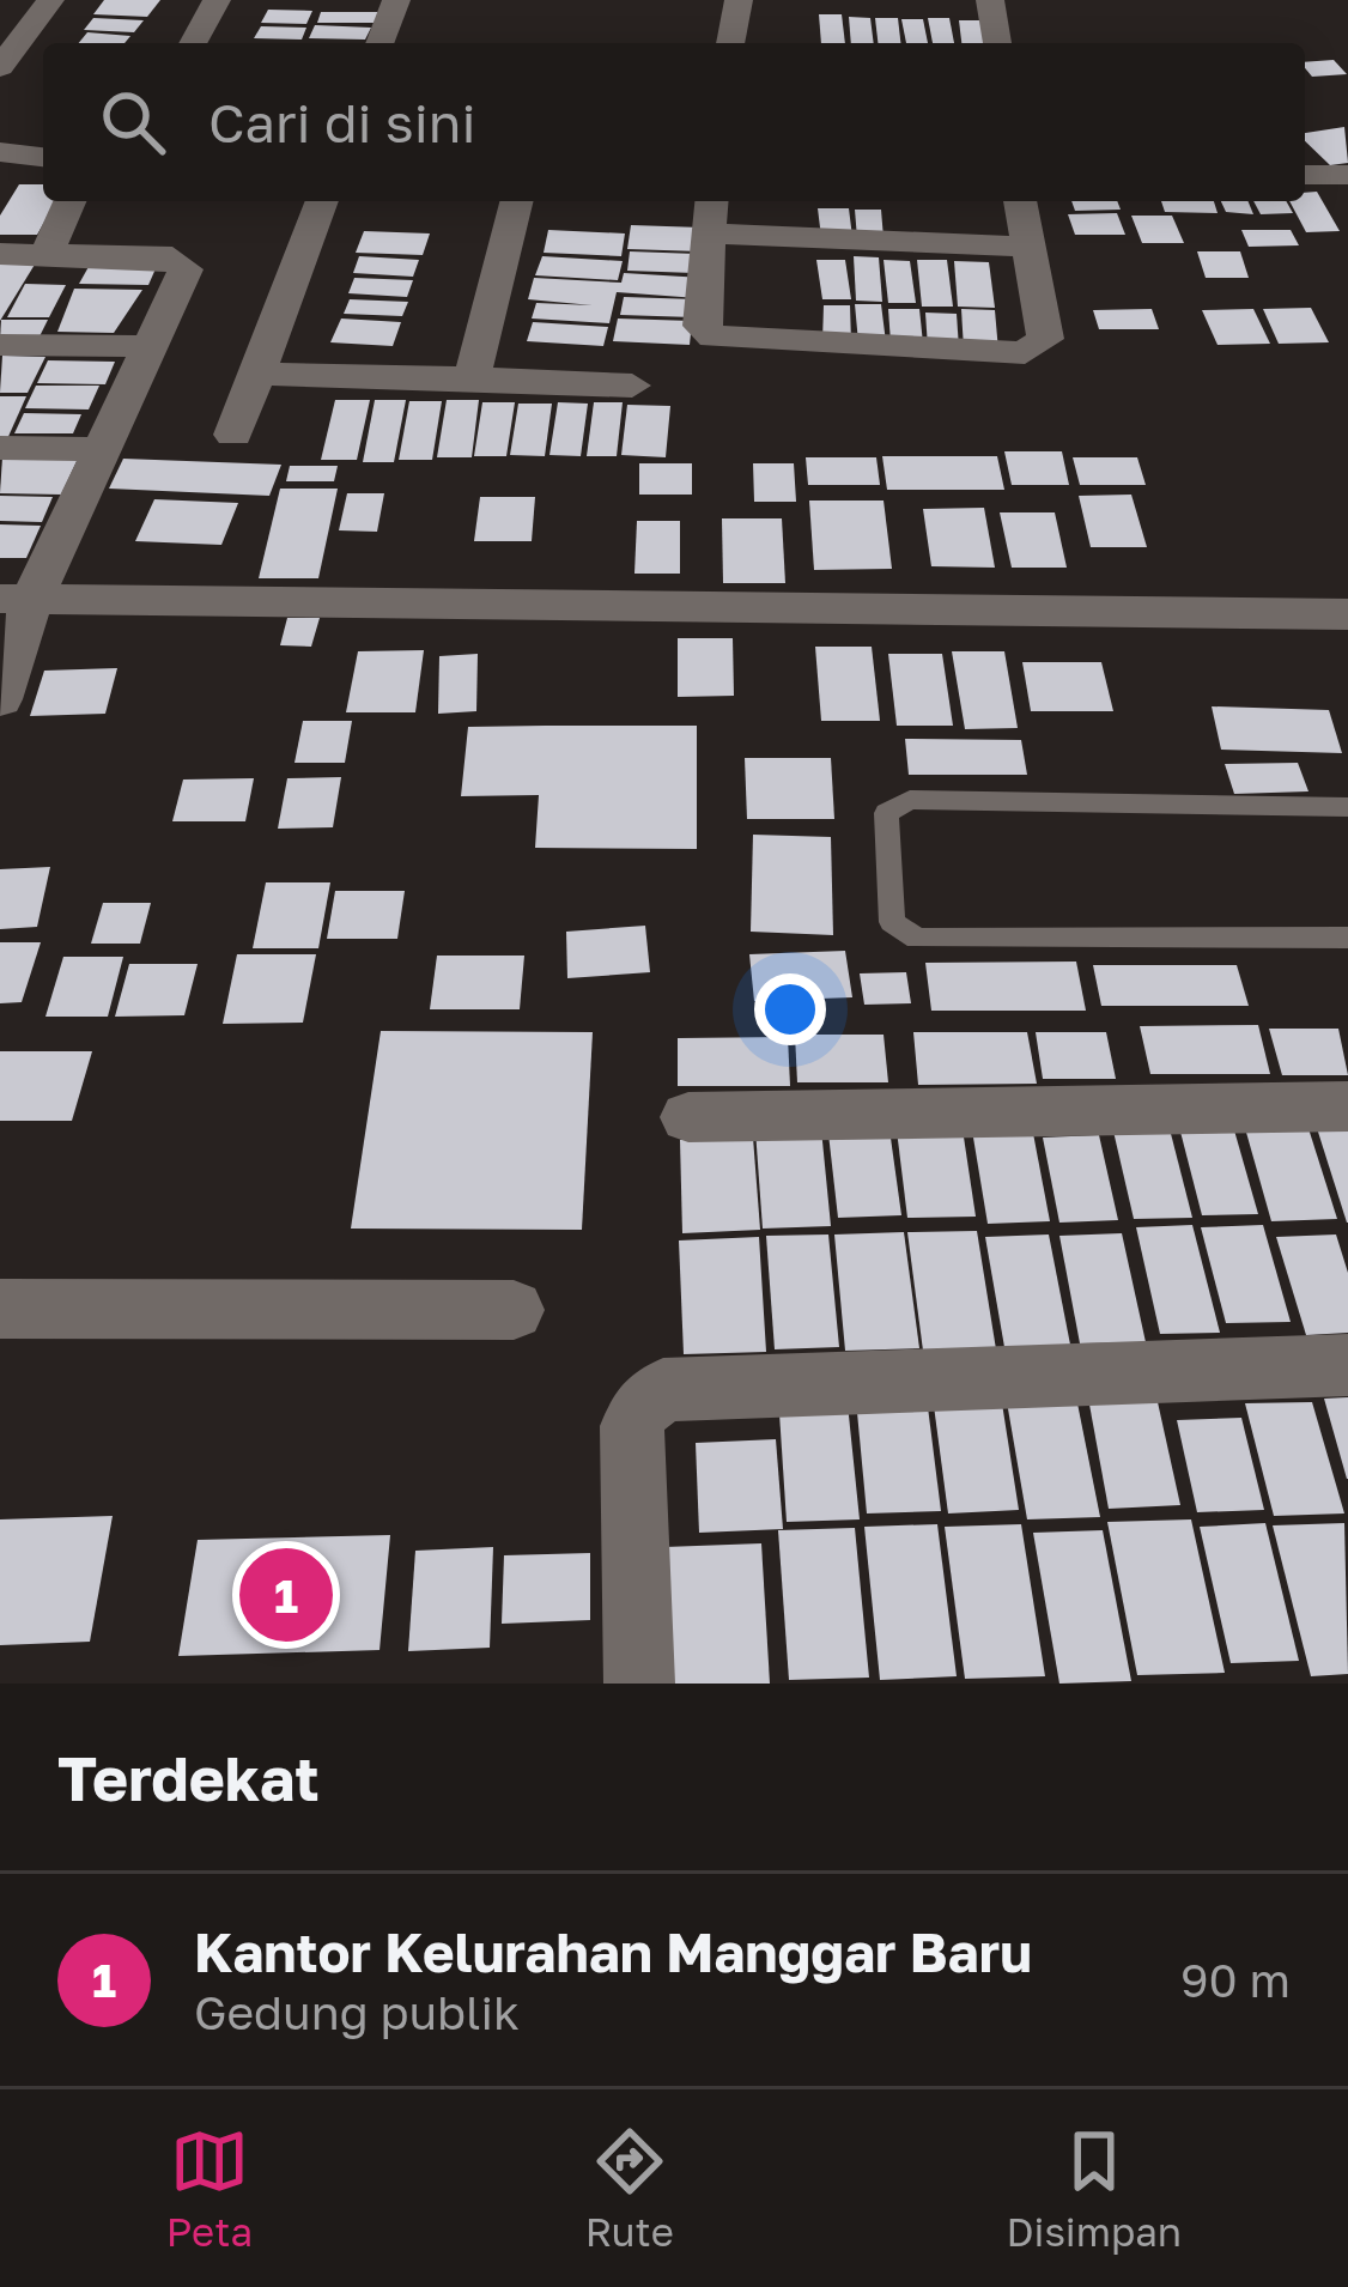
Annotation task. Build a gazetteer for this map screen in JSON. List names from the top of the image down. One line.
{"page":{"search":"Cari di sini","pins":"1","heading":"Terdekat","list":[{"mark":"1","name":"Kantor Kelurahan Manggar Baru","note":"Gedung publik","value":"90 m"}],"nav":["Peta","Rute","Disimpan"]}}
